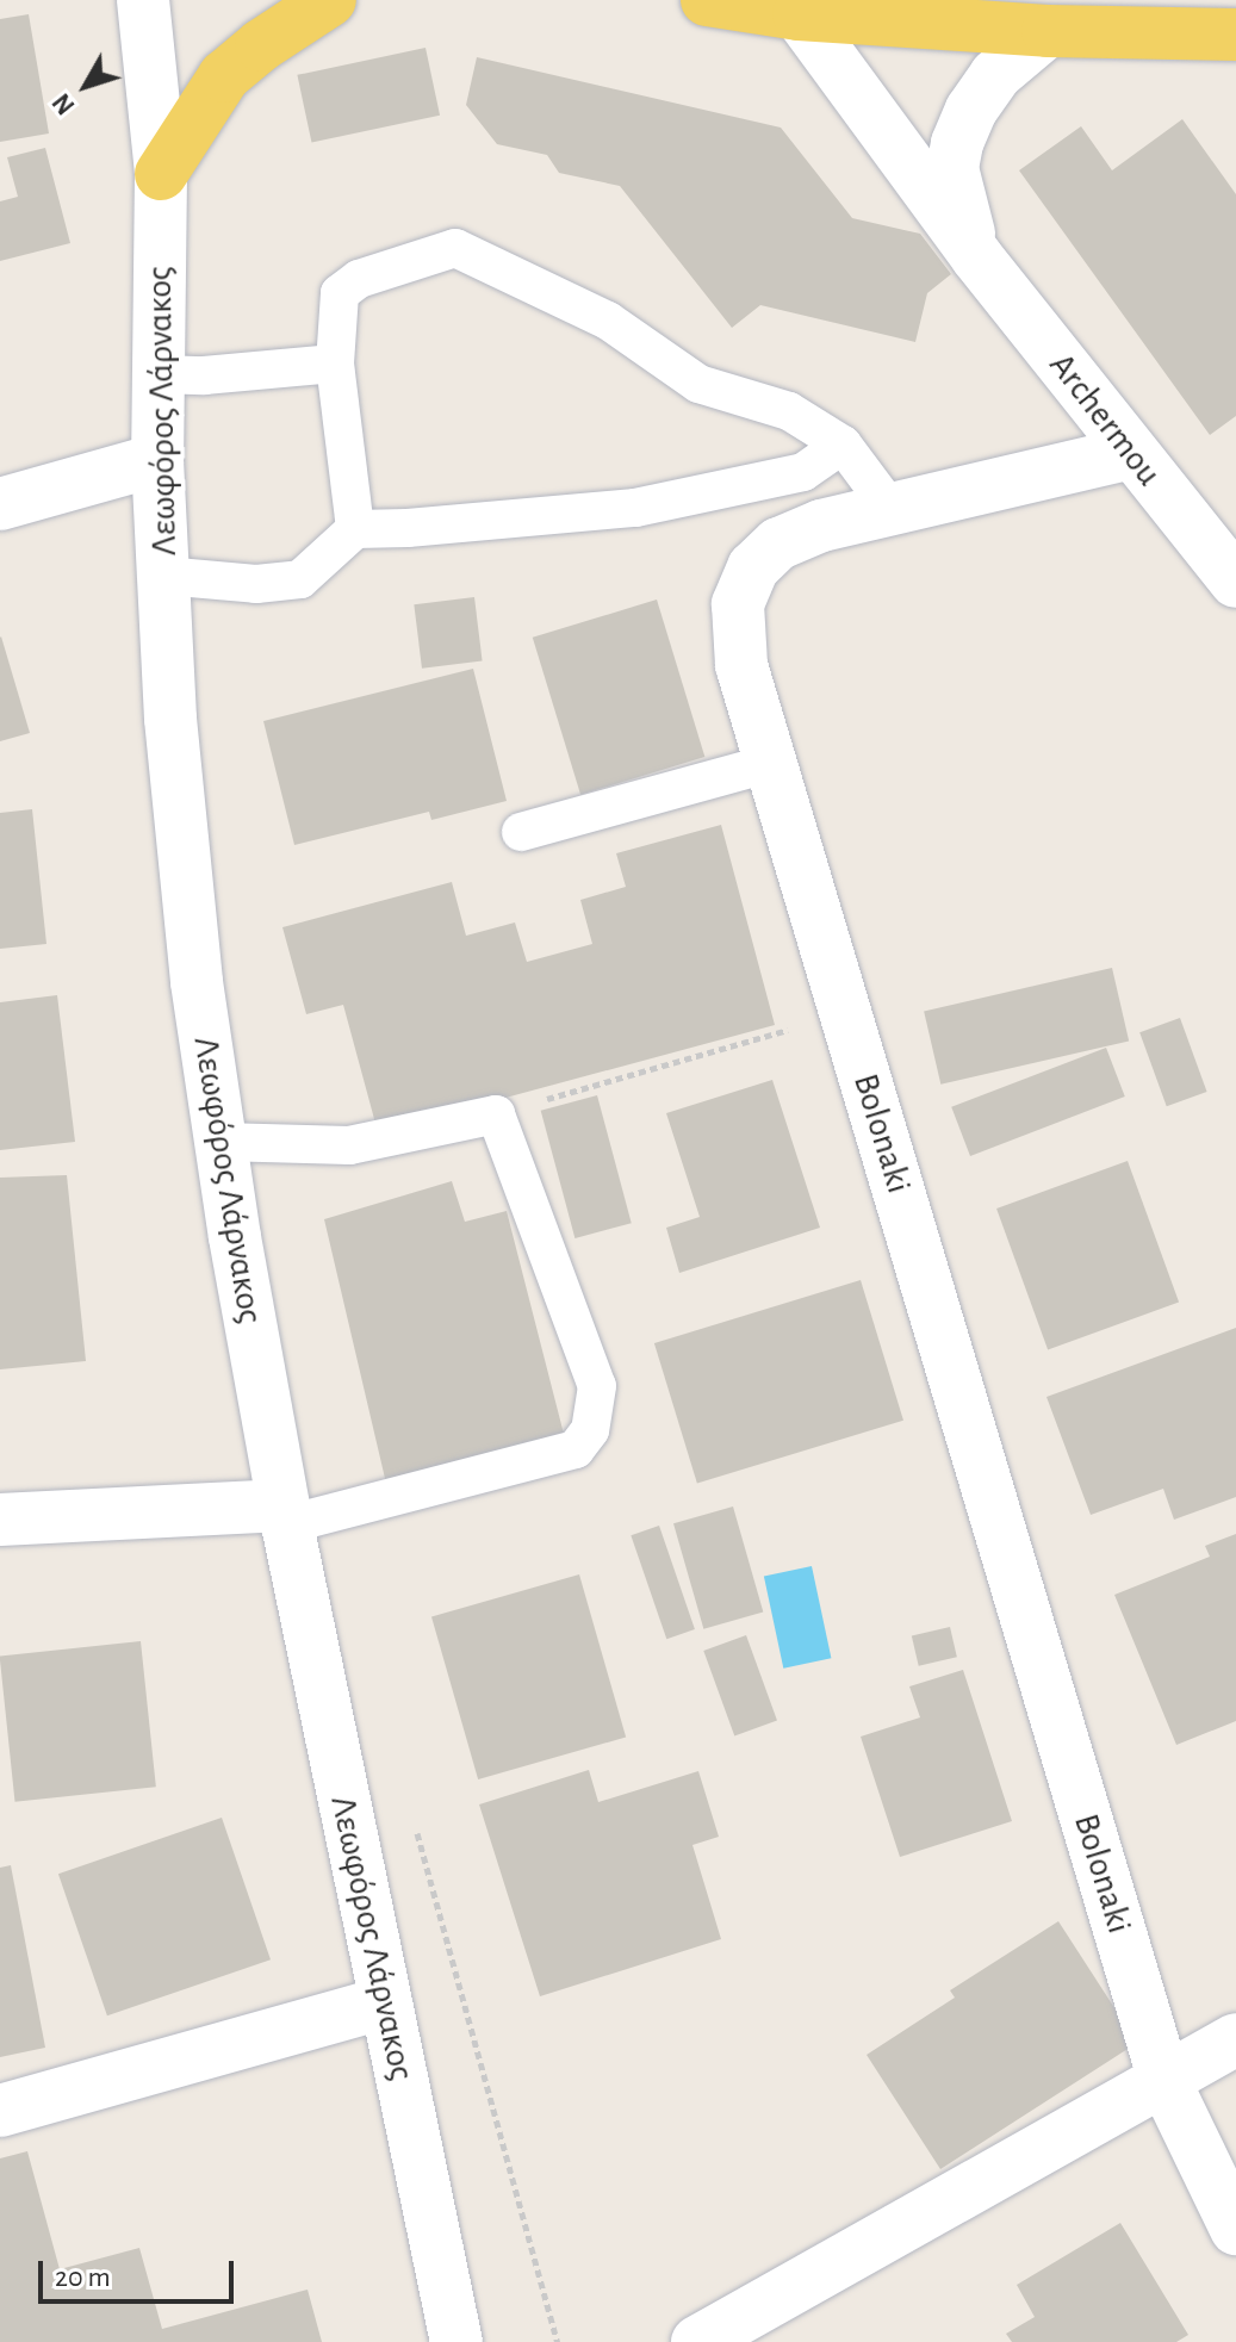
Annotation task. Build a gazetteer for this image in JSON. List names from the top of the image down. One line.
{"streets":{"street":["Λεωφόρος Λάρνακος","Archermou","Bolonaki"]},"crossings":[["Archermou","Bolonaki"]],"scale_bar":"20 m","north":"bottom left"}
